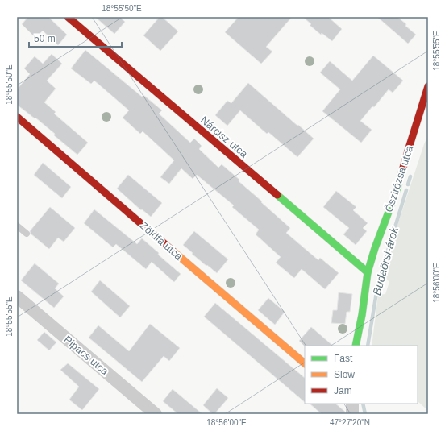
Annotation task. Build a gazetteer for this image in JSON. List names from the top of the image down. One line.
{"streets":{"street":["Nárcisz utca","Őszirózsa utca","Zöldfa utca","Pipacs utca"]},"crossings":[["Nárcisz utca","Őszirózsa utca"]],"water":["Budaörsi-árok"],"legend":["Fast","Slow","Jam"],"scale_bar":"50 m","coordinates":["18°55'50\"E","18°55'55\"E","18°56'00\"E","47°27'20\"N"]}
